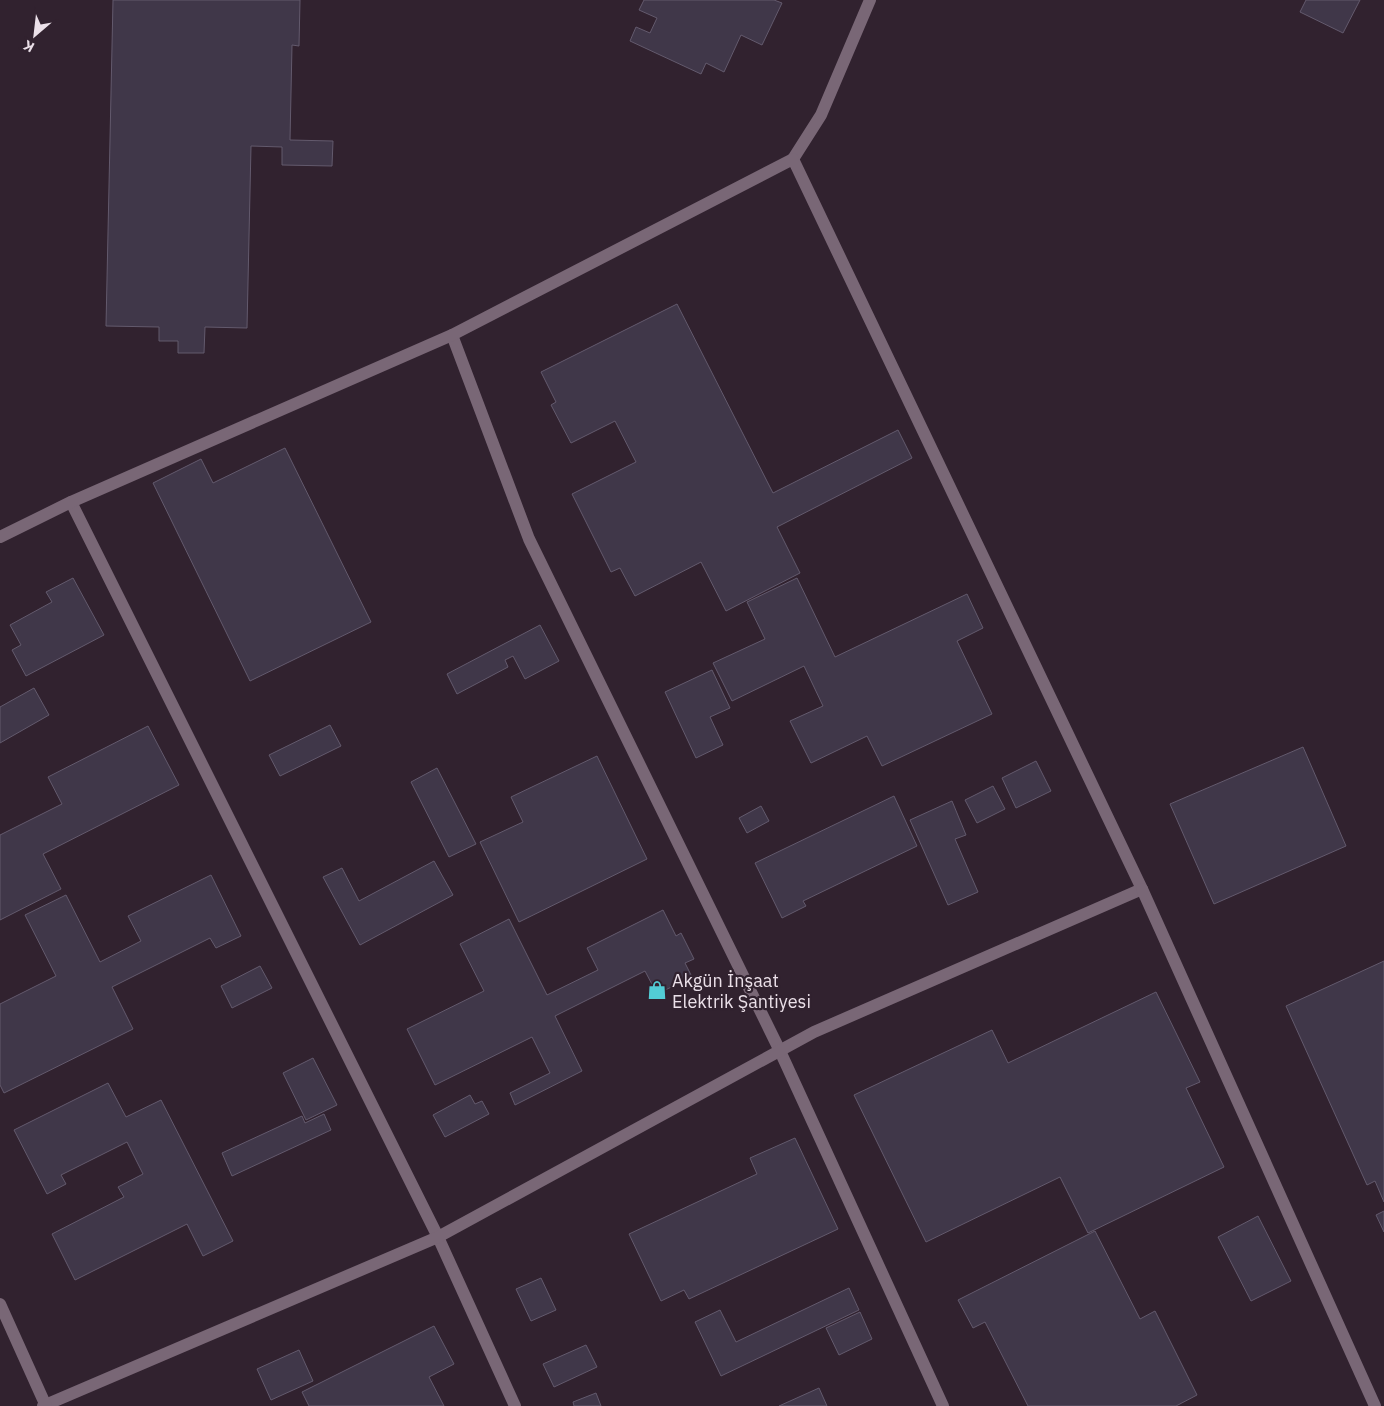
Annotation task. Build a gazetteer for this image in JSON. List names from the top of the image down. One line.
{"places":{"shop":["Akgün İnşaat Elektrik Şantiyesi"]},"north":"bottom left"}
